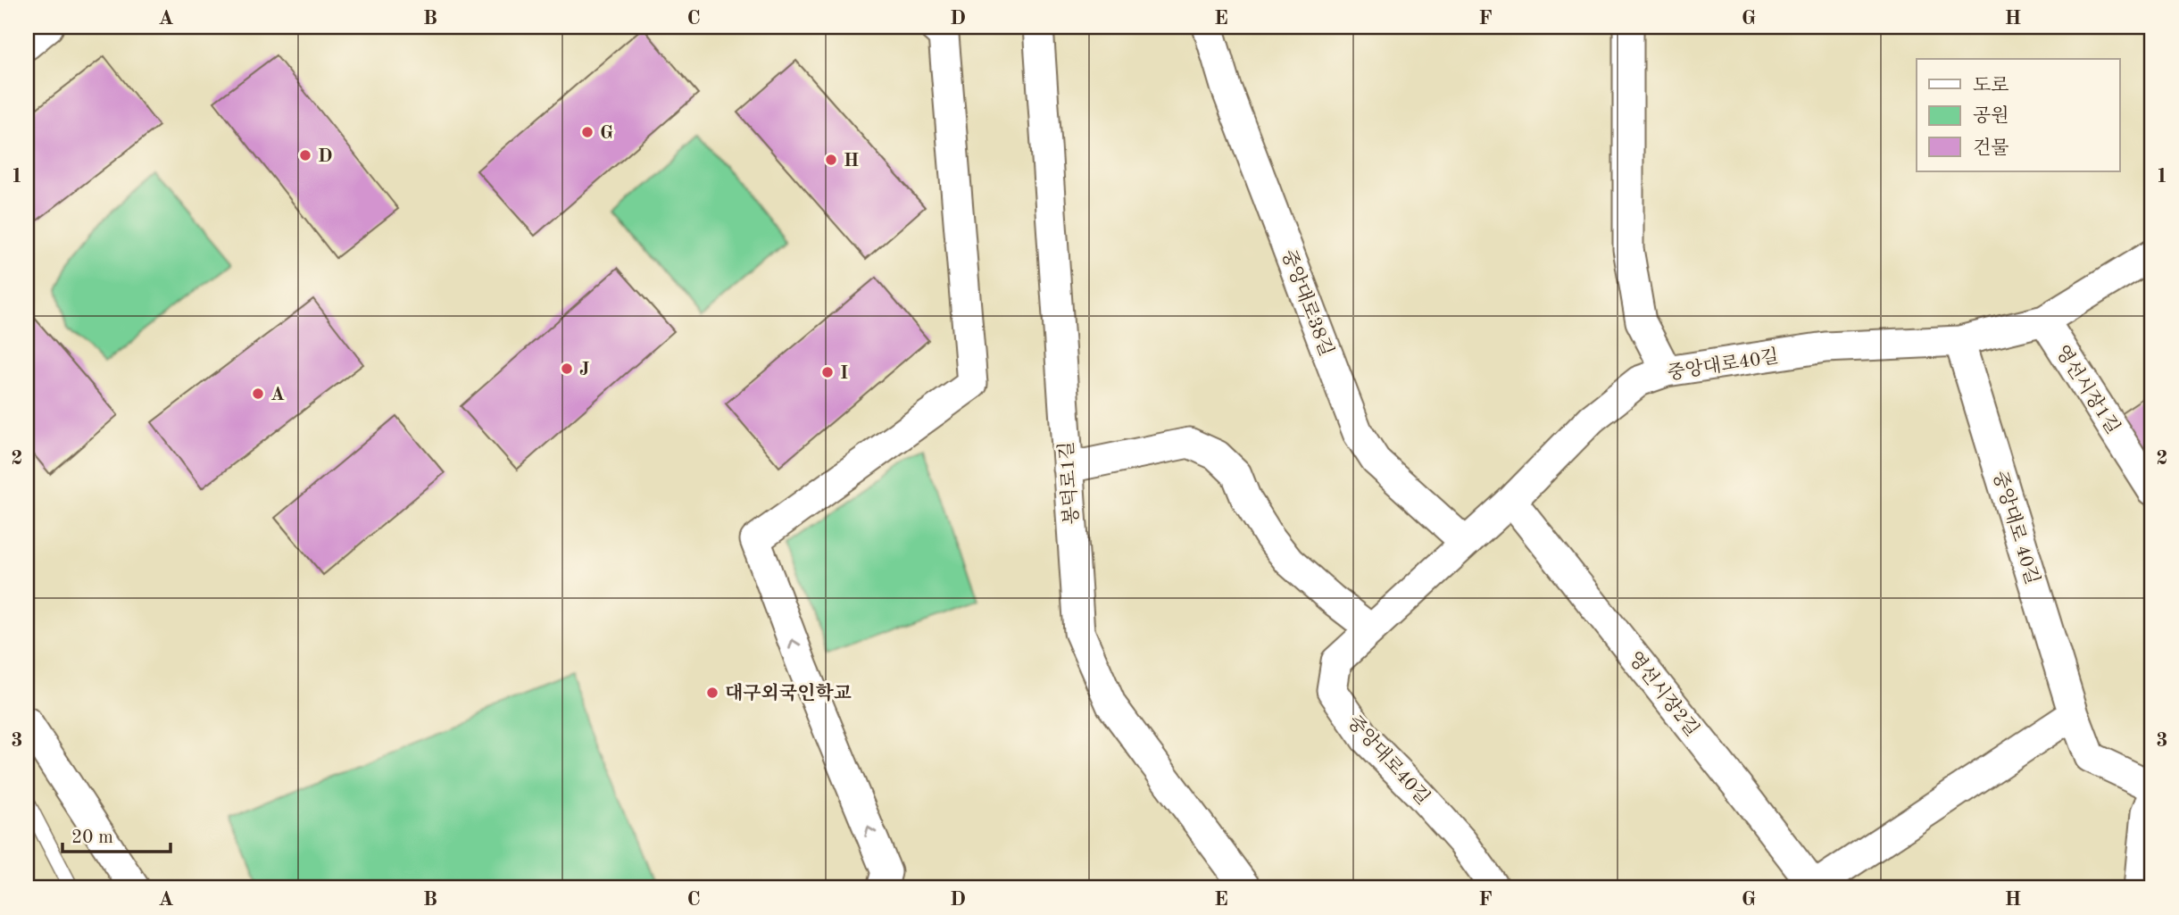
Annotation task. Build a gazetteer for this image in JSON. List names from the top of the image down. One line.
{"streets":{"street":["중앙대로38길","중앙대로40길","영선시장1길","봉덕로1길","중앙대로 40길","영선시장2길"]},"crossings":[["중앙대로38길","중앙대로40길"],["중앙대로40길","영선시장1길"],["중앙대로40길","중앙대로 40길"],["중앙대로40길","영선시장2길"],["중앙대로 40길","영선시장2길"]],"places":["G","D","H","J","I","A","대구외국인학교"],"legend":["도로","공원","건물"],"scale_bar":"20 m","grid":{"columns":["A","B","C","D","E","F","G","H"],"rows":["1","2","3"]}}
